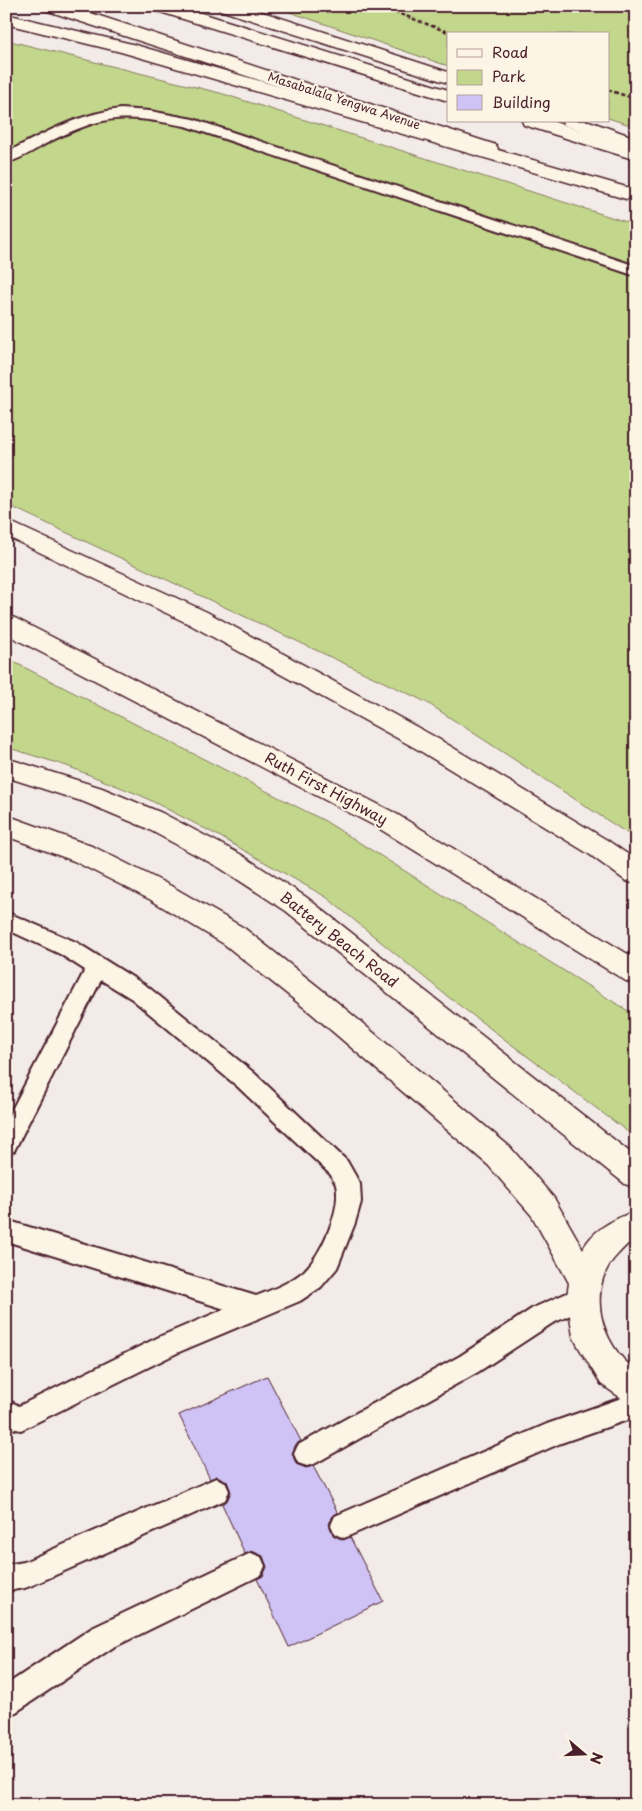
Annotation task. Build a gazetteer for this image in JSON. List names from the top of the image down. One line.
{"streets":{"main road":["Masabalala Yengwa Avenue","Ruth First Highway","Battery Beach Road"]},"legend":["Road","Park","Building"],"north":"right"}
